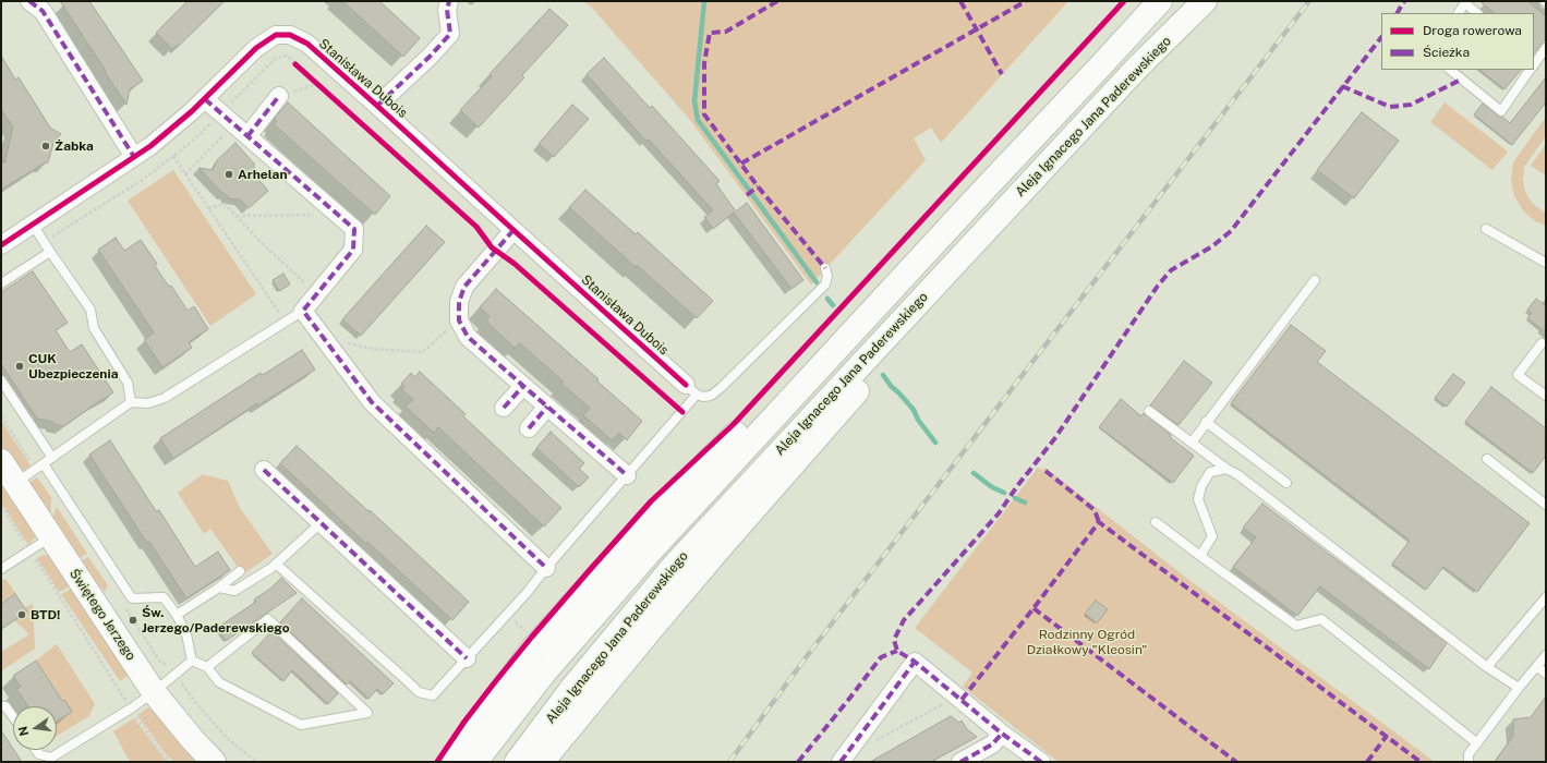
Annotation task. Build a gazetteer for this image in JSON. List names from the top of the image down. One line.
{"streets":{"main road":["Aleja Ignacego Jana Paderewskiego","Świętego Jerzego"],"street":["Stanisława Dubois"]},"parks":["Rodzinny Ogród Działkowy \"Kleosin\""],"places":["Żabka","Arhelan","CUK Ubezpieczenia","BTD!","Św. Jerzego/Paderewskiego"],"legend":["Droga rowerowa","Ścieżka"],"north":"left"}
